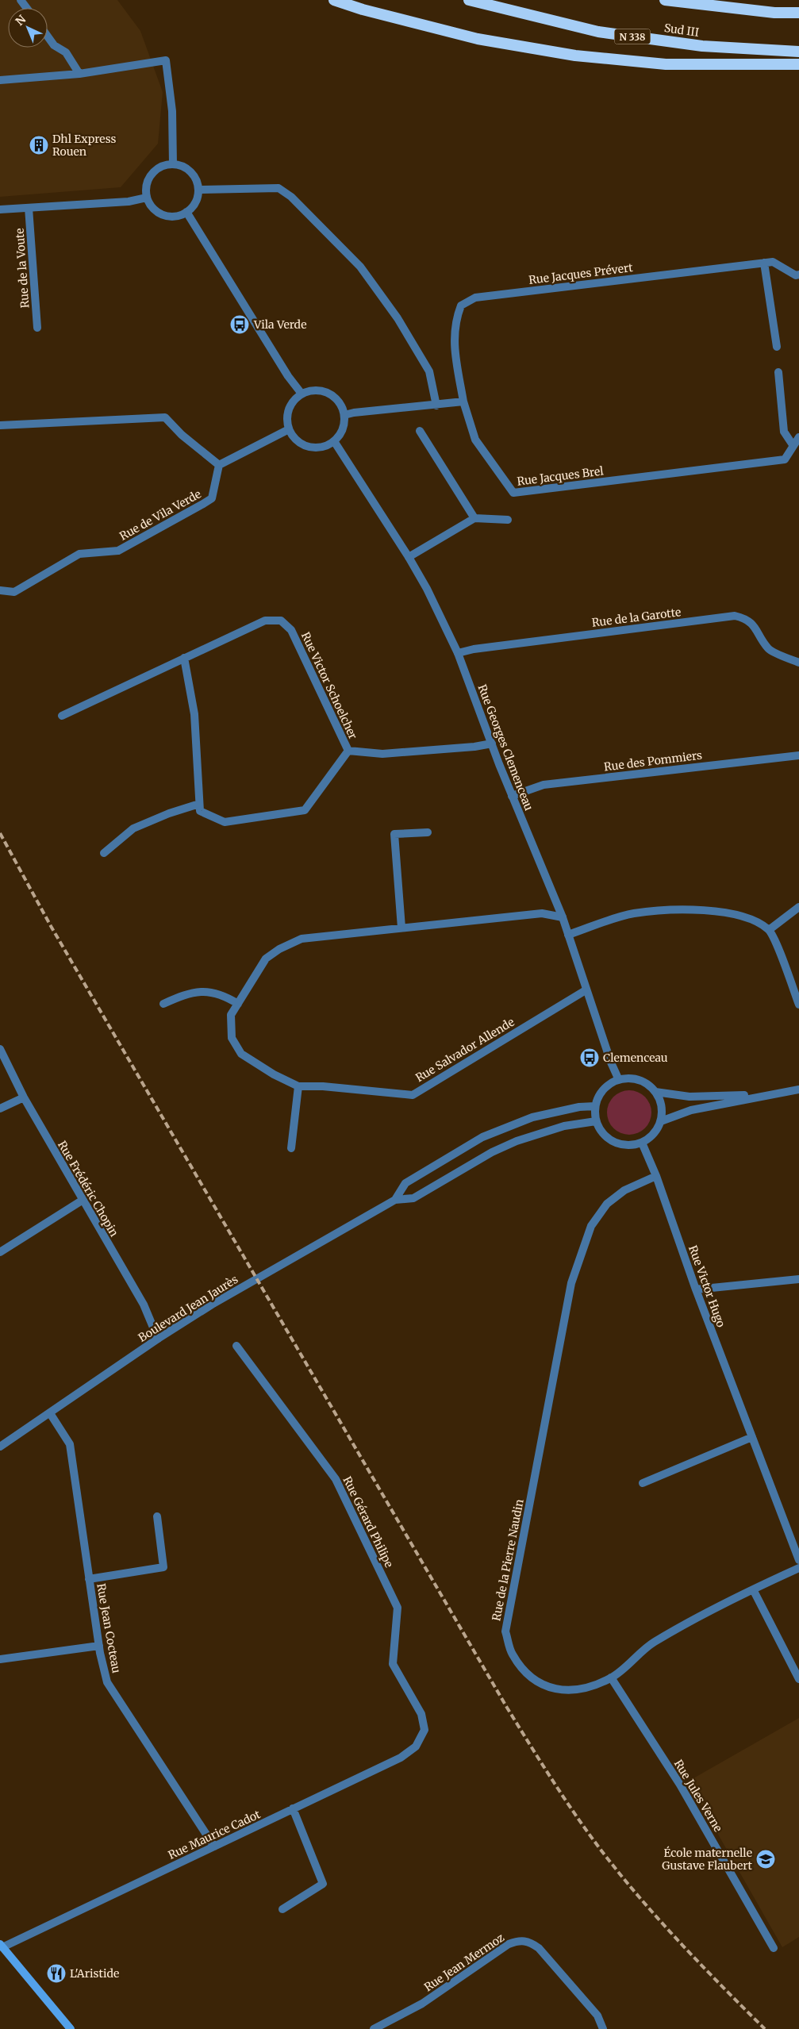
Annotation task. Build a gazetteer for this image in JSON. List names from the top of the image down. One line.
{"streets":{"highway":["Sud III","N 338"],"street":["Rue de la Voute","Rue Jacques Prévert","Rue Jacques Brel","Rue de Vila Verde","Rue de la Garotte","Rue Victor Schoelcher","Rue Georges Clemenceau","Rue des Pommiers","Rue Salvador Allende","Rue Frédéric Chopin","Rue Victor Hugo","Boulevard Jean Jaurès","Rue Gérard Philipe","Rue de la Pierre Naudin","Rue Jean Cocteau","Rue Jules Verne","Rue Maurice Cadot","Rue Jean Mermoz"]},"crossings":[["Rue Jacques Prévert","Rue Jacques Brel"],["Rue de la Garotte","Rue Georges Clemenceau"],["Rue Victor Schoelcher","Rue Georges Clemenceau"],["Rue Georges Clemenceau","Rue des Pommiers"],["Rue Georges Clemenceau","Rue Salvador Allende"],["Rue Georges Clemenceau","Rue Victor Hugo"],["Rue Georges Clemenceau","Boulevard Jean Jaurès"],["Rue Frédéric Chopin","Boulevard Jean Jaurès"],["Rue Victor Hugo","Boulevard Jean Jaurès"],["Rue Victor Hugo","Rue de la Pierre Naudin"],["Boulevard Jean Jaurès","Rue Jean Cocteau"],["Rue Gérard Philipe","Rue Maurice Cadot"],["Rue de la Pierre Naudin","Rue Jules Verne"],["Rue Jean Cocteau","Rue Maurice Cadot"]],"places":{"building":["Dhl Express Rouen"],"bus stop":["Vila Verde","Clemenceau"],"school or university":["École maternelle Gustave Flaubert"],"restaurant":["L'Aristide"]},"north":"top left"}
